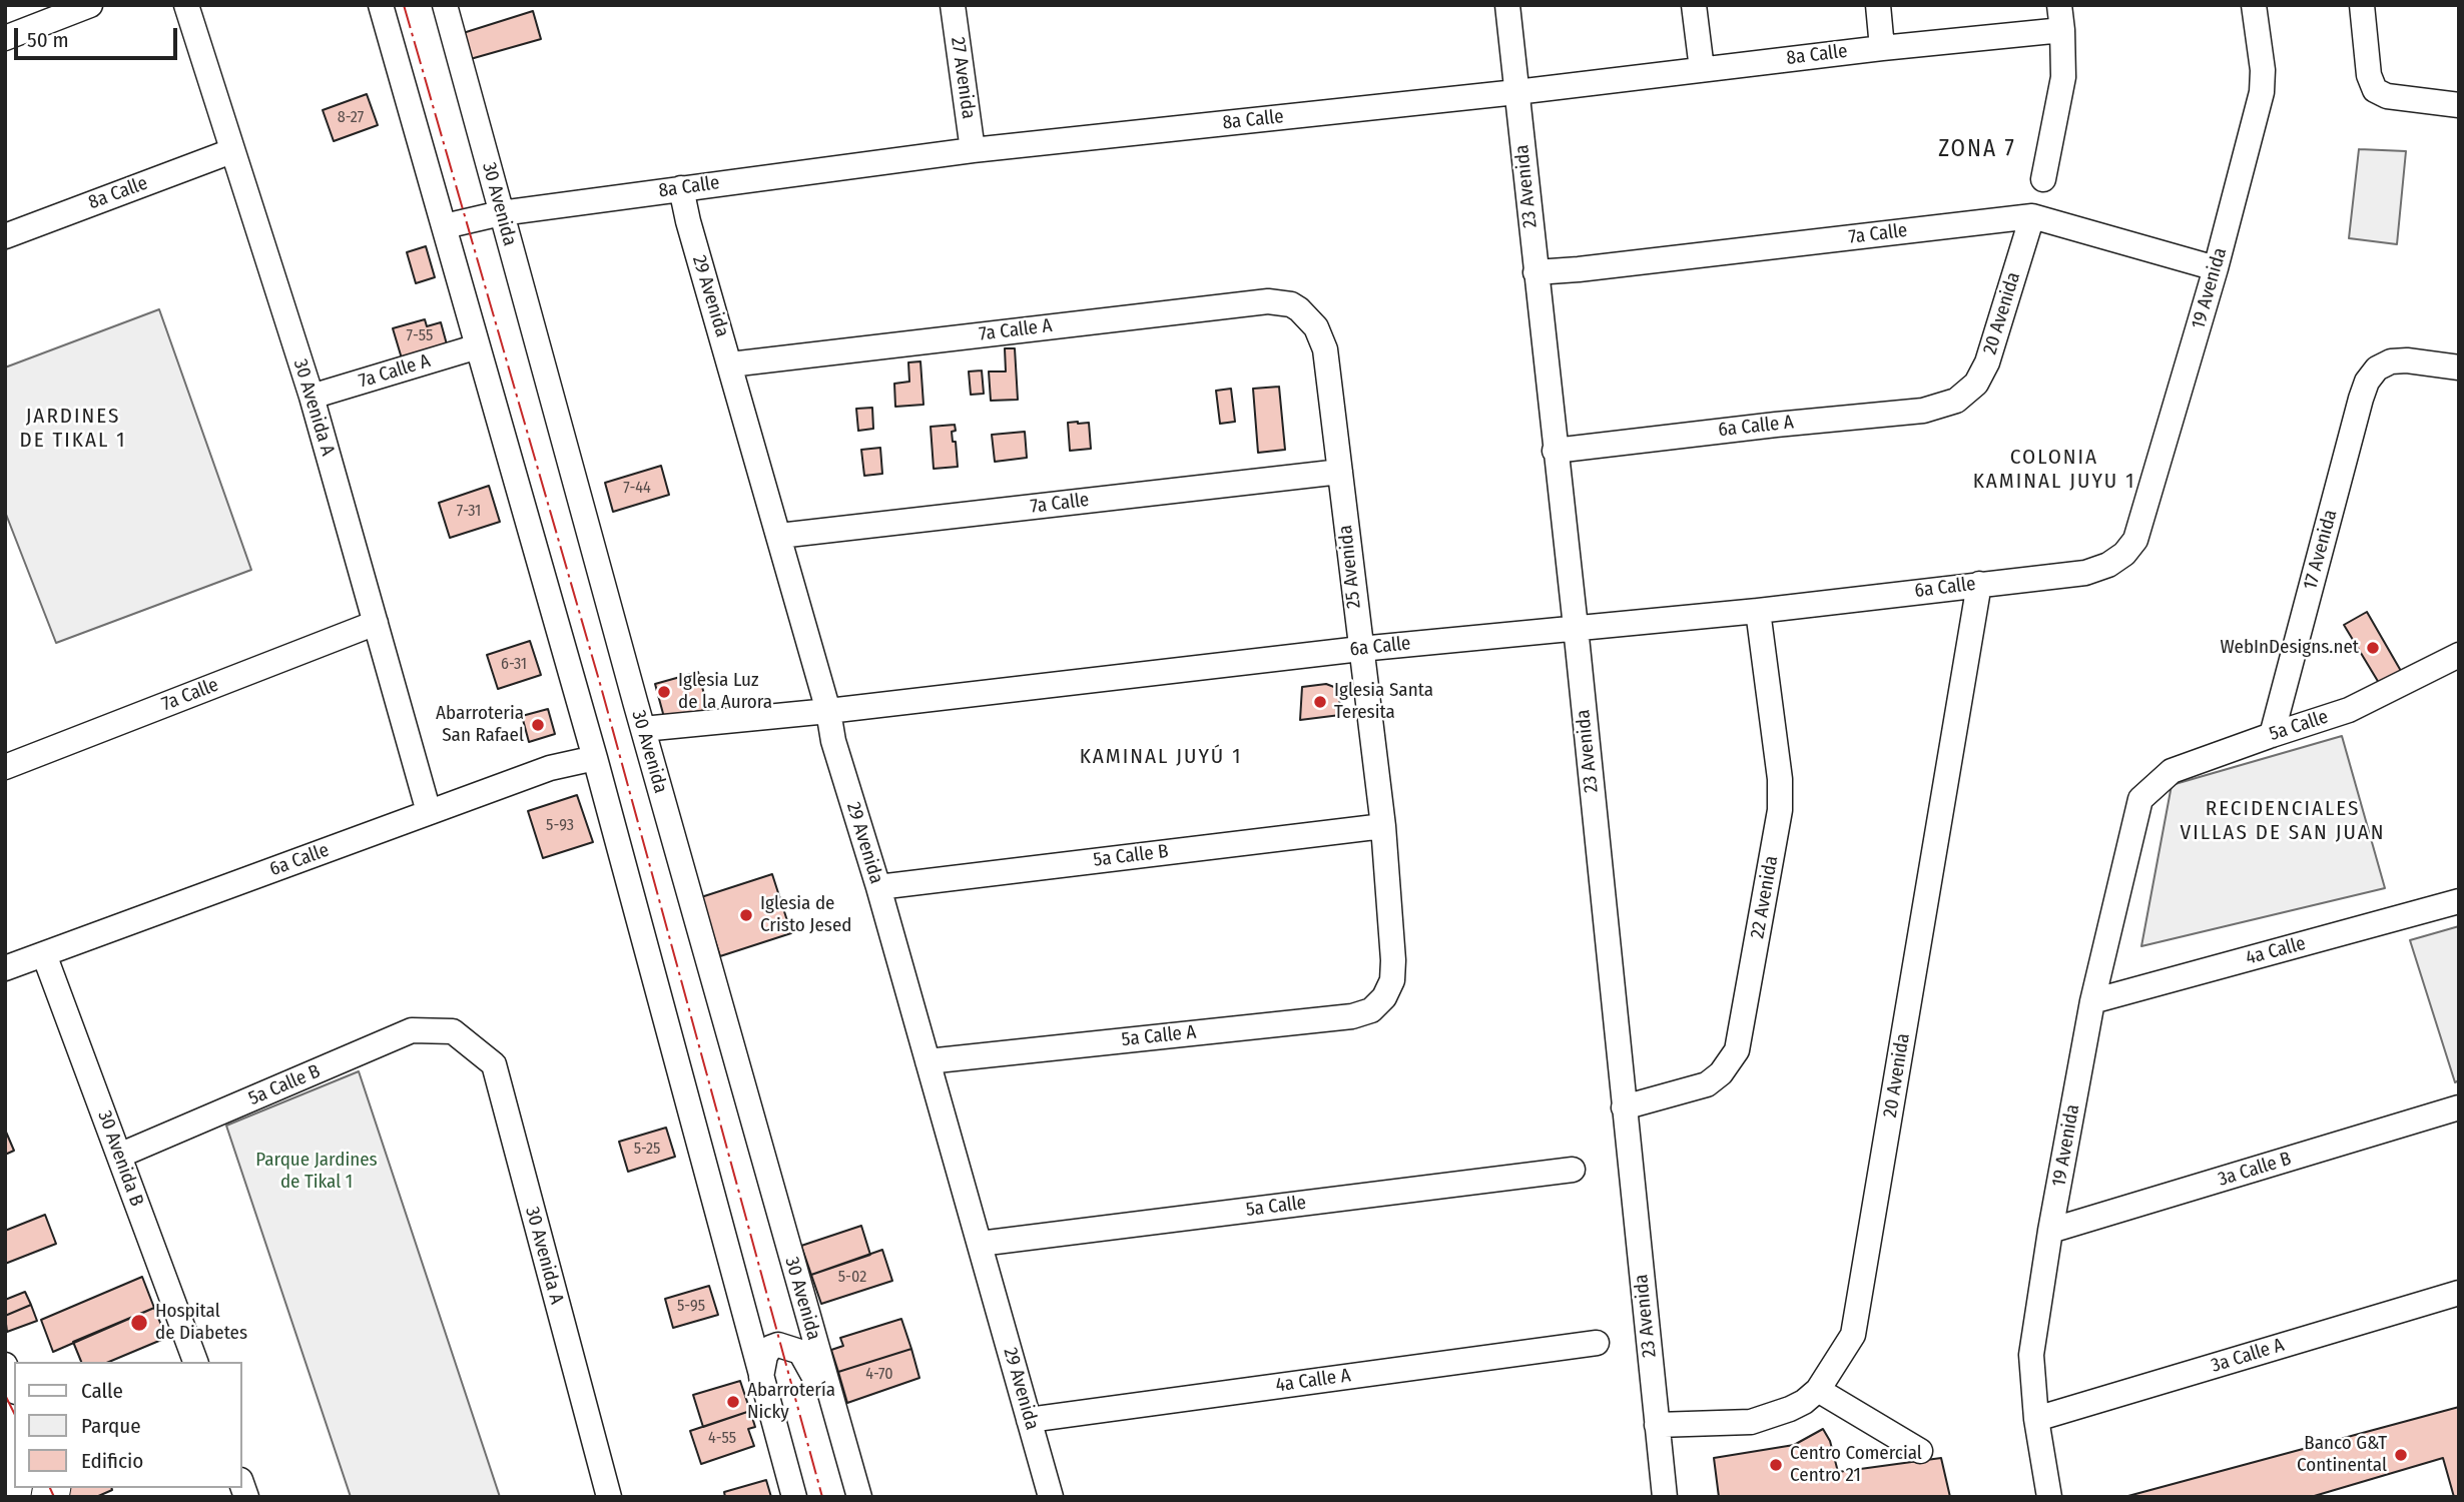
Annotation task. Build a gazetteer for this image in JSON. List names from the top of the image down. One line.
{"streets":{"street":["8a Calle","27 Avenida","23 Avenida","30 Avenida","7a Calle","19 Avenida","29 Avenida","20 Avenida","7a Calle A","30 Avenida A","6a Calle A","17 Avenida","25 Avenida","6a Calle","5a Calle","5a Calle B","22 Avenida","4a Calle","5a Calle A","30 Avenida B","3a Calle B","3a Calle A","4a Calle A"]},"crossings":[["8a Calle","27 Avenida"],["8a Calle","23 Avenida"],["8a Calle","30 Avenida"],["8a Calle","29 Avenida"],["8a Calle","30 Avenida A"],["23 Avenida","7a Calle"],["23 Avenida","20 Avenida"],["23 Avenida","6a Calle A"],["23 Avenida","6a Calle"],["23 Avenida","22 Avenida"],["30 Avenida","6a Calle"],["7a Calle","19 Avenida"],["7a Calle","29 Avenida"],["7a Calle","20 Avenida"],["7a Calle","30 Avenida A"],["7a Calle","25 Avenida"],["19 Avenida","6a Calle"],["19 Avenida","5a Calle"],["19 Avenida","4a Calle"],["19 Avenida","3a Calle B"],["19 Avenida","3a Calle A"],["29 Avenida","7a Calle A"],["29 Avenida","6a Calle"],["29 Avenida","5a Calle"],["29 Avenida","5a Calle B"],["29 Avenida","5a Calle A"],["29 Avenida","4a Calle A"],["20 Avenida","6a Calle A"],["20 Avenida","6a Calle"],["7a Calle A","30 Avenida A"],["7a Calle A","25 Avenida"],["30 Avenida A","6a Calle"],["30 Avenida A","5a Calle B"],["17 Avenida","5a Calle"],["25 Avenida","6a Calle"],["25 Avenida","5a Calle B"],["25 Avenida","5a Calle A"],["6a Calle","22 Avenida"],["6a Calle","30 Avenida B"],["5a Calle B","30 Avenida B"]],"districts":["ZONA 7","JARDINES DE TIKAL 1","COLONIA KAMINAL JUYU 1","KAMINAL JUYÚ 1","RECIDENCIALES VILLAS DE SAN JUAN"],"parks":["Parque Jardines de Tikal 1"],"places":["WebInDesigns.net","Iglesia Luz de la Aurora","Iglesia Santa Teresita","Abarroteria San Rafael","Iglesia de Cristo Jesed","Hospital de Diabetes","Abarrotería Nicky","Banco G&T Continental","Centro Comercial Centro 21"],"house_numbers":["8-27","7-55","7-44","7-31","6-31","5-93","5-25","5-02","5-95","4-70","4-55"],"legend":["Calle","Parque","Edificio"],"scale_bar":"50 m"}
